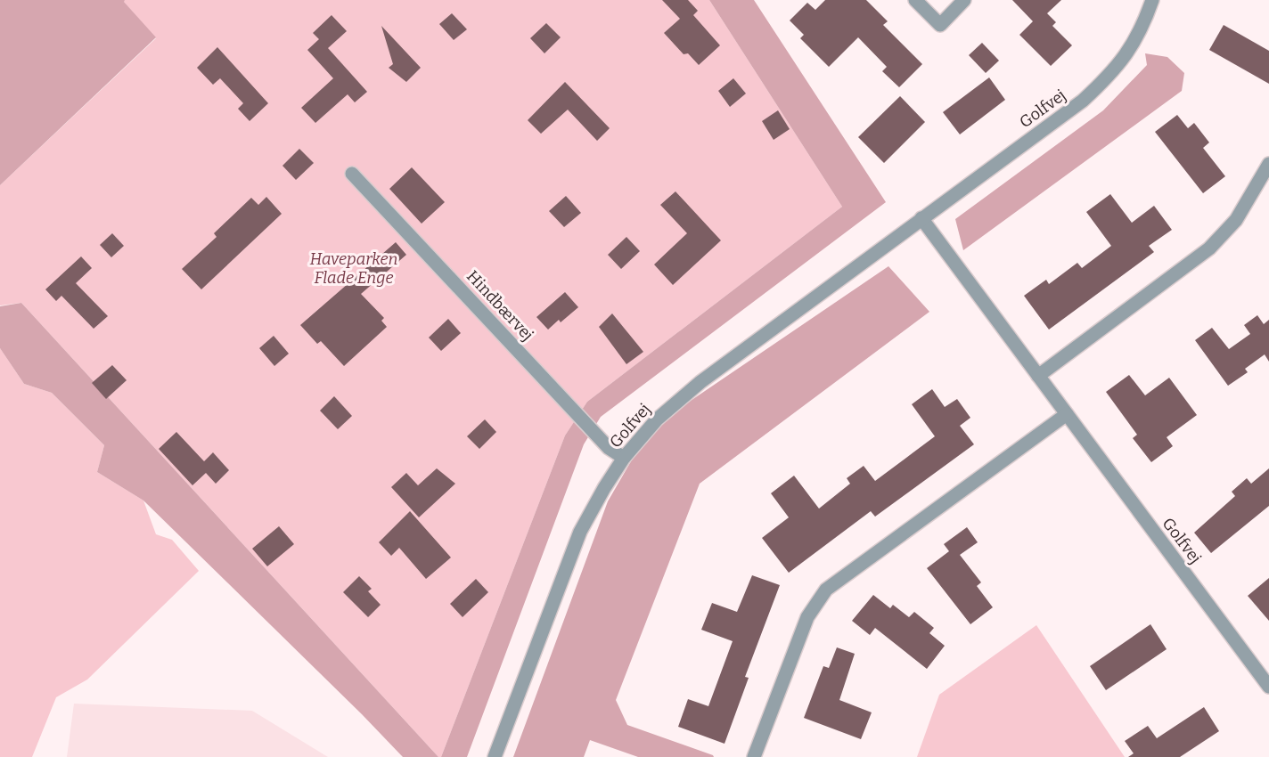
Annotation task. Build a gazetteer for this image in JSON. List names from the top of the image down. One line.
{"streets":{"street":["Golfvej","Hindbærvej"]},"crossings":[["Golfvej","Hindbærvej"]],"parks":["Haveparken Flade Enge"]}
